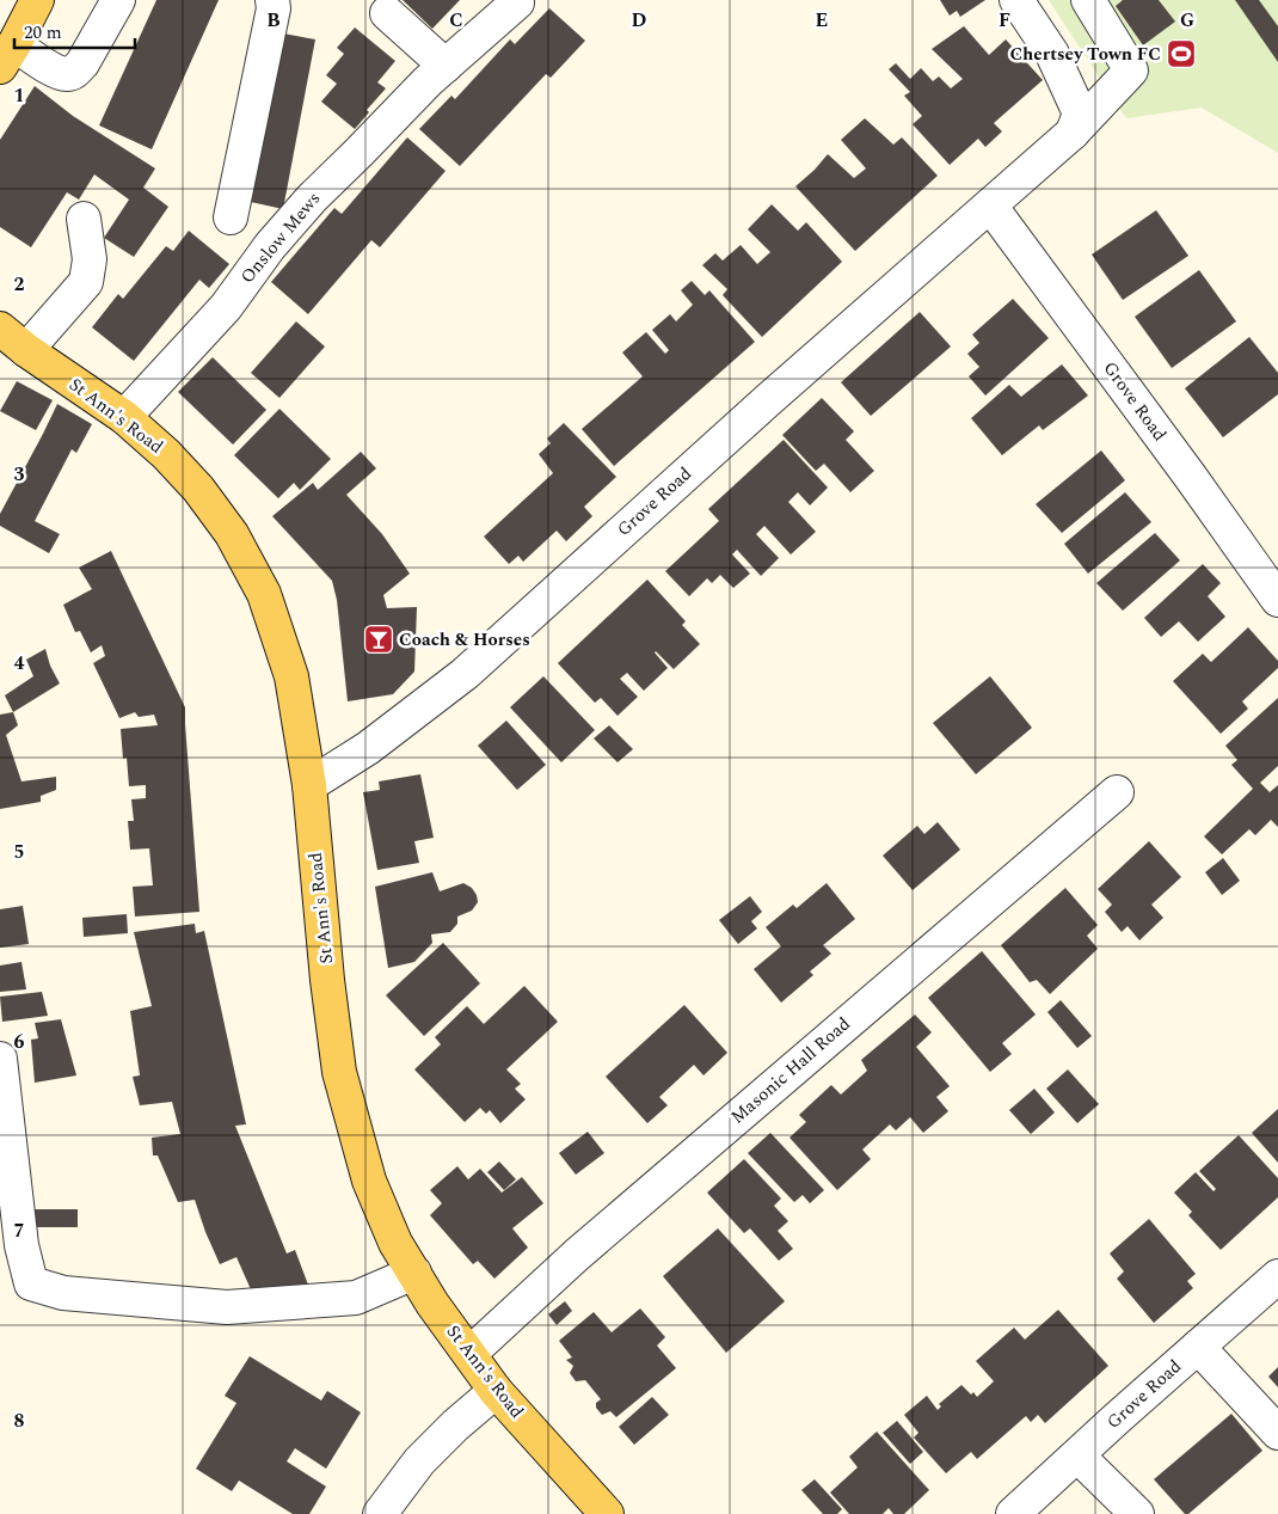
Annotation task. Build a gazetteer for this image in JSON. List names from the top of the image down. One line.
{"streets":{"main road":["St Ann's Road"],"street":["Onslow Mews","Grove Road","Masonic Hall Road"]},"crossings":[["Onslow Mews","St Ann's Road"],["Grove Road","St Ann's Road"],["St Ann's Road","Masonic Hall Road"]],"places":{"sports":["Chertsey Town FC"],"bar":["Coach & Horses"]},"scale_bar":"20 m","grid":{"columns":["B","C","D","E","F","G"],"rows":["1","2","3","4","5","6","7","8"]}}
